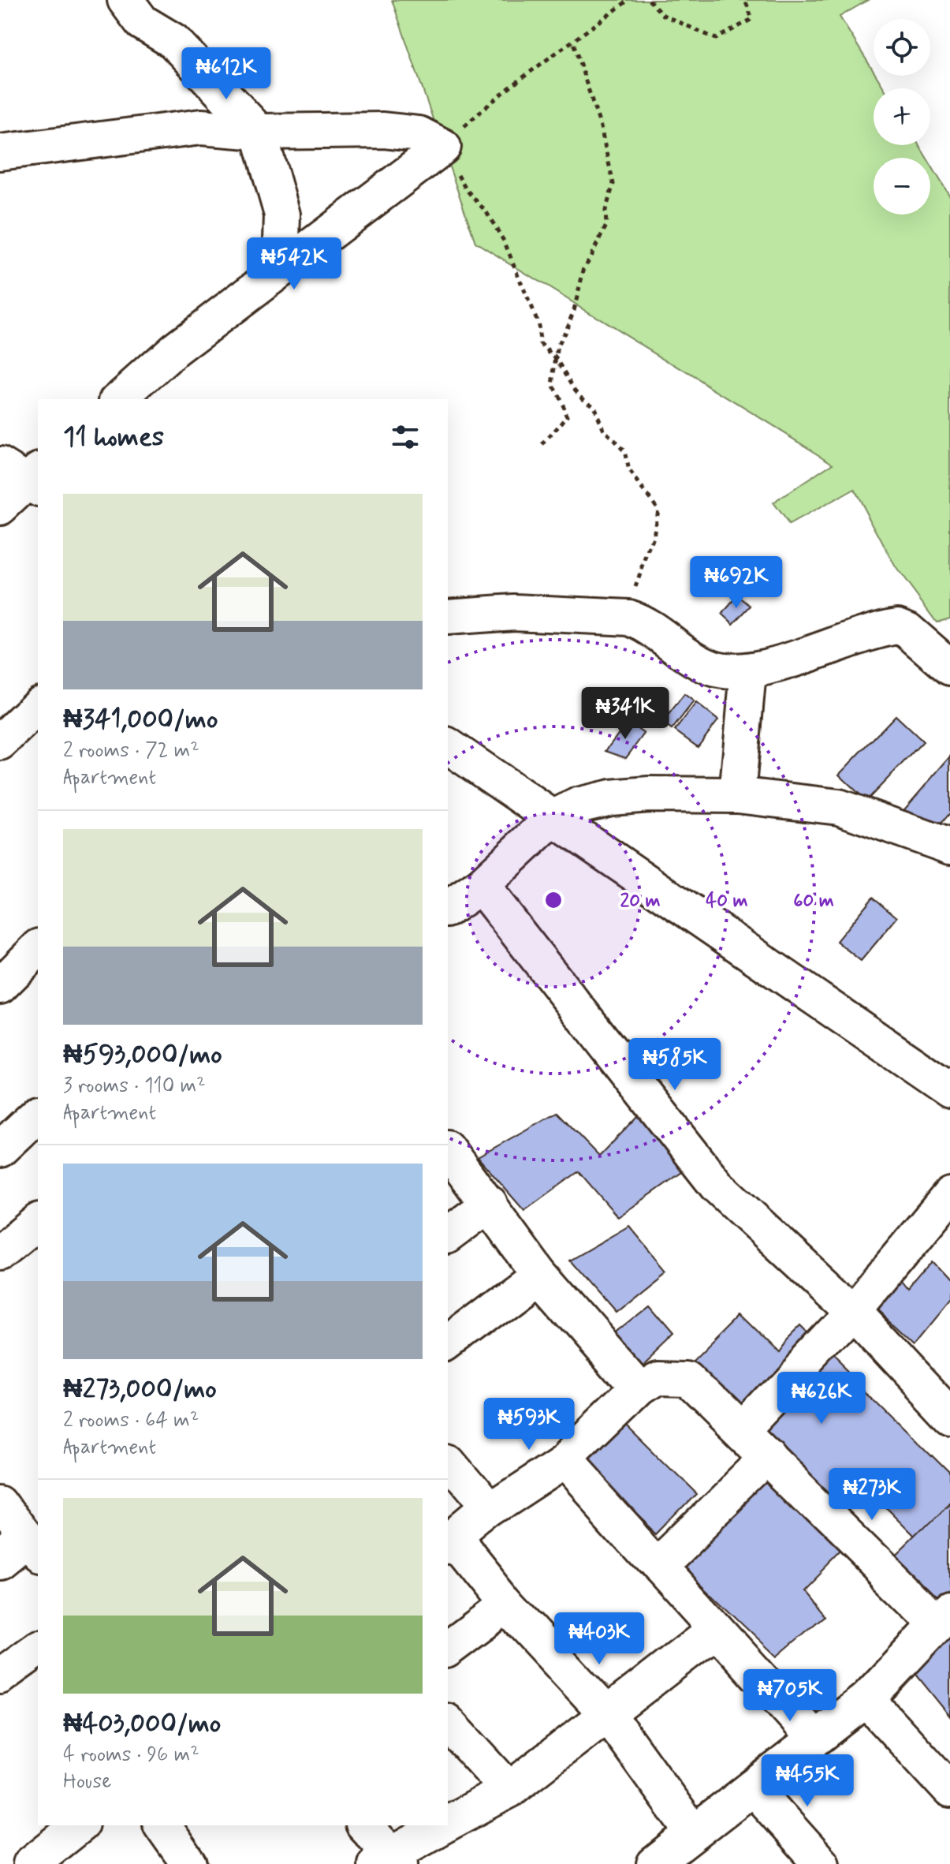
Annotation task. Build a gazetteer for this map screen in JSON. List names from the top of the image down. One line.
{"page":{"map_buttons":["+","−"],"price":["₦612K","₦542K","₦692K","₦341K","₦585K","₦626K","₦593K","₦273K","₦403K","₦705K","₦455K"],"heading":"11 homes","list":[{"name":"₦341,000/mo","note":"2 rooms · 72 m² · Apartment"},{"name":"₦593,000/mo","note":"3 rooms · 110 m² · Apartment"},{"name":"₦273,000/mo","note":"2 rooms · 64 m² · Apartment"},{"name":"₦403,000/mo","note":"4 rooms · 96 m² · House"}]},"rings":["20 m","40 m","60 m"]}
